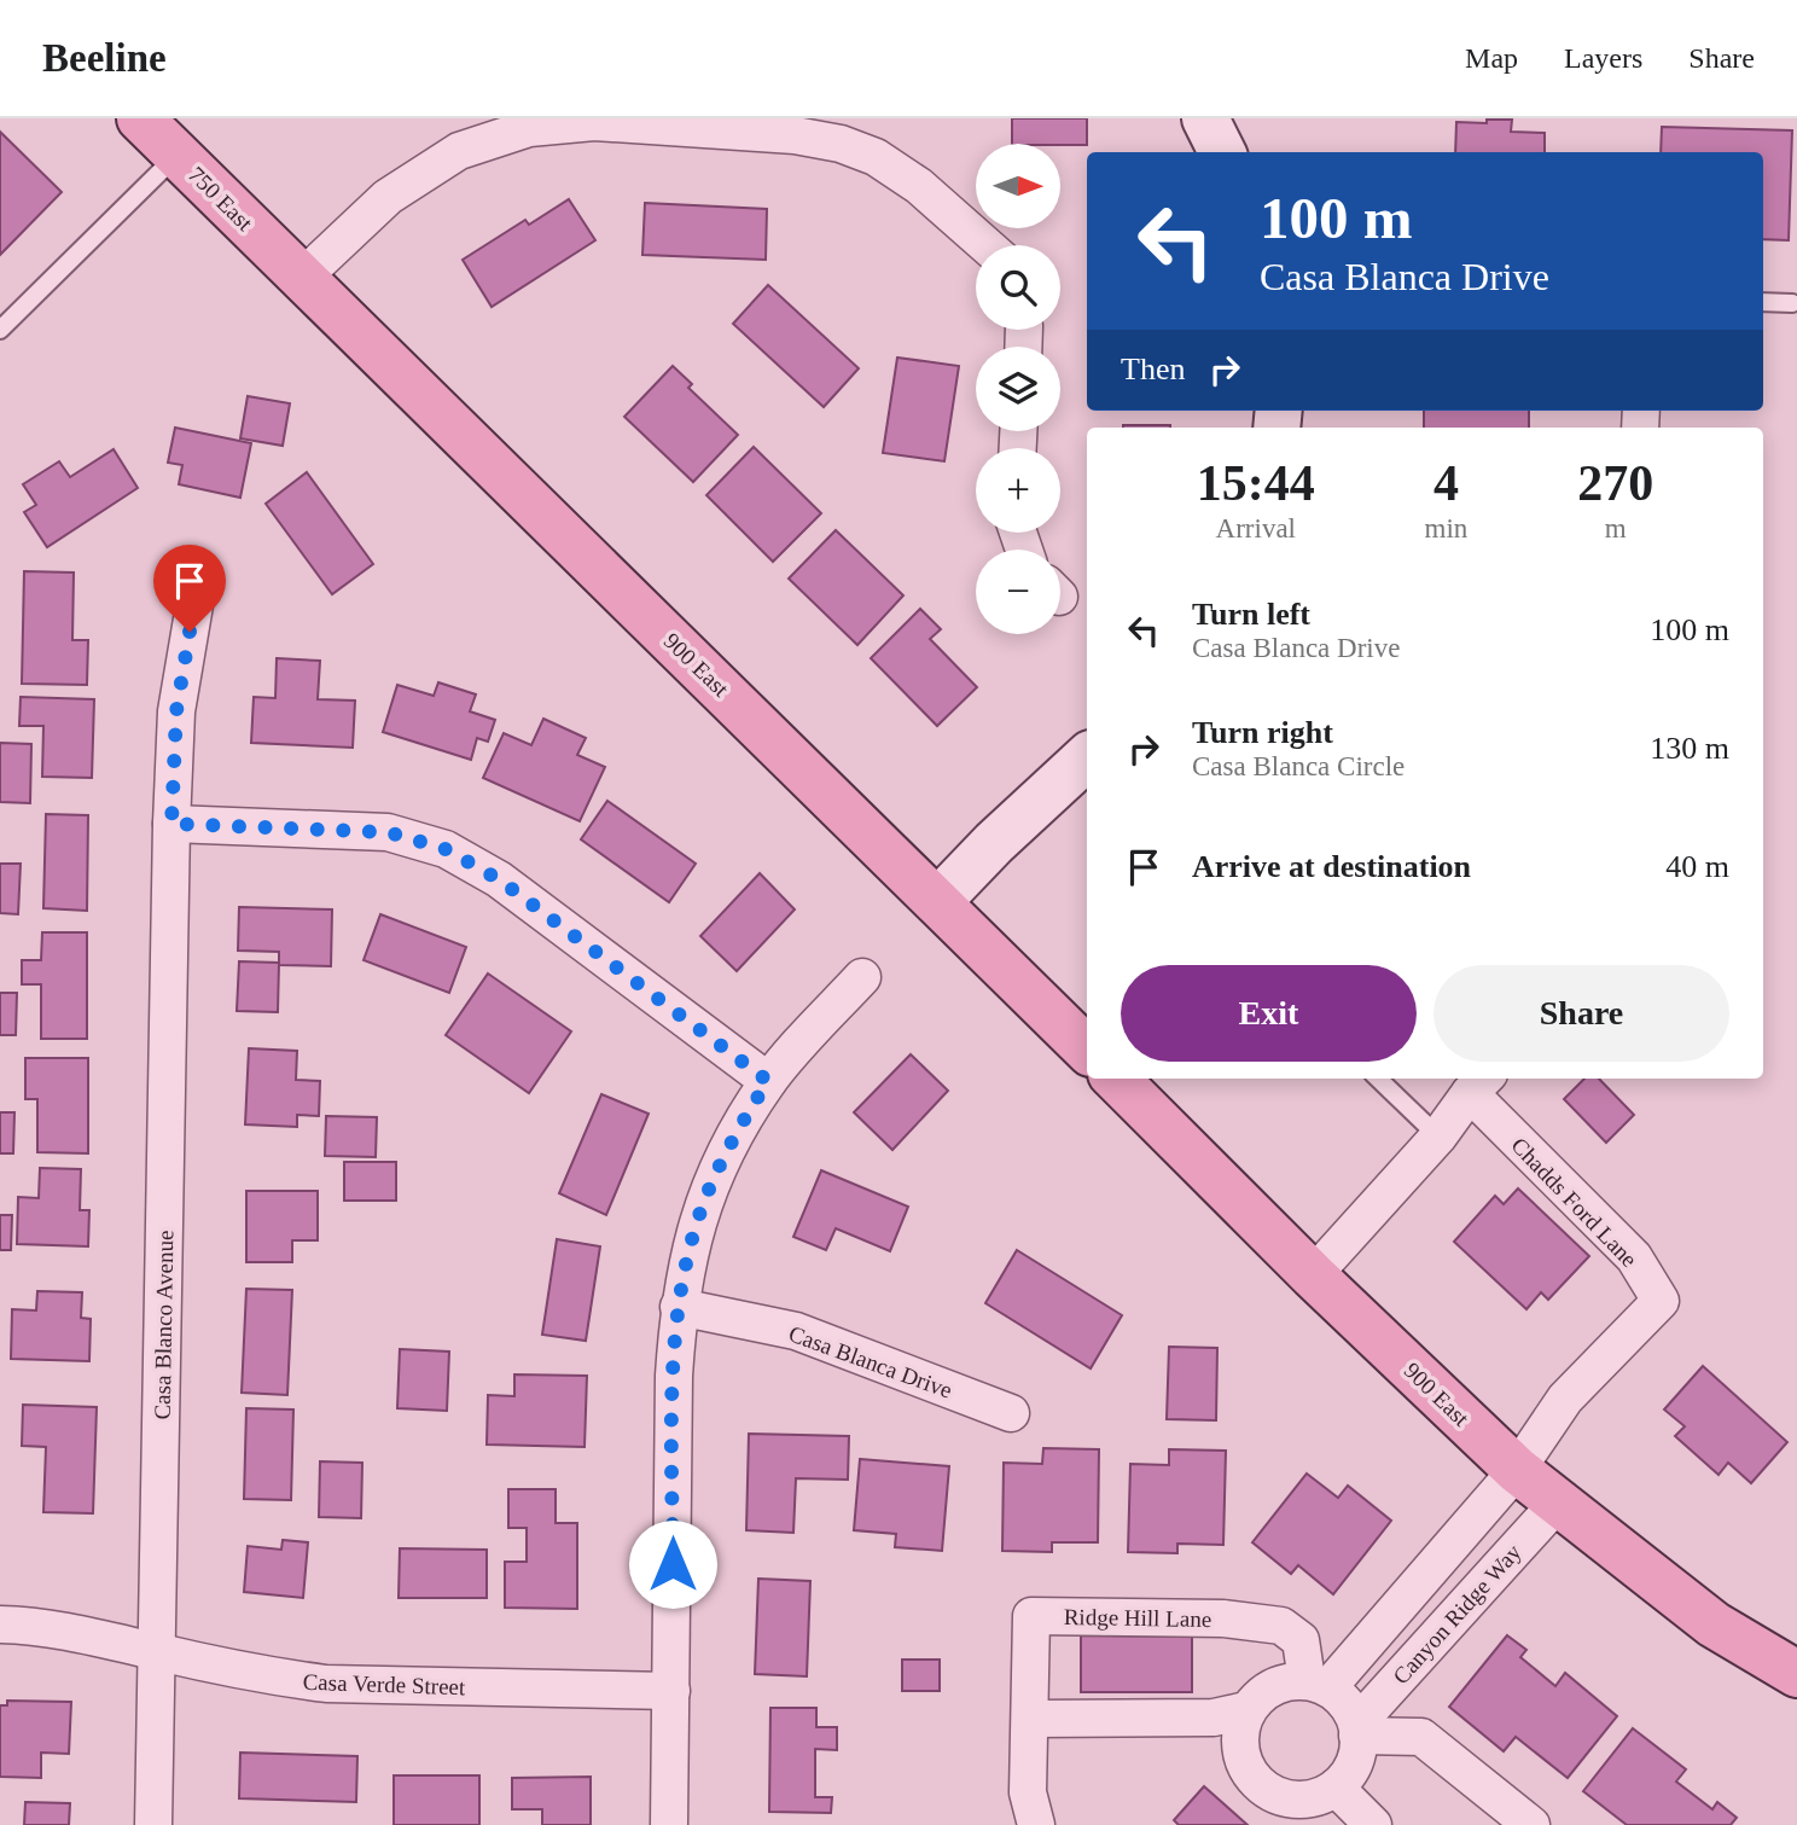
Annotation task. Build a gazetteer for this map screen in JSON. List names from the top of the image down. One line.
{"streets":{"main road":["750 East","900 East"],"street":["Chadds Ford Lane","Casa Blanco Avenue","Casa Blanca Drive","Canyon Ridge Way","Ridge Hill Lane","Casa Verde Street"]},"crossings":[["750 East","900 East"],["900 East","Chadds Ford Lane"],["900 East","Canyon Ridge Way"],["Chadds Ford Lane","Canyon Ridge Way"],["Casa Blanco Avenue","Casa Verde Street"],["Canyon Ridge Way","Ridge Hill Lane"]],"north":"right","page":{"header":"Beeline","nav":["Map","Layers","Share"],"map_buttons":["+","−"],"turn":["100 m","Casa Blanca Drive"],"then":"Then","eta":["15:44","Arrival","4","min","270","m"],"list":[{"name":"Turn left","note":"Casa Blanca Drive","value":"100 m"},{"name":"Turn right","note":"Casa Blanca Circle","value":"130 m"},{"name":"Arrive at destination","value":"40 m"}],"buttons":["Exit","Share"]}}
